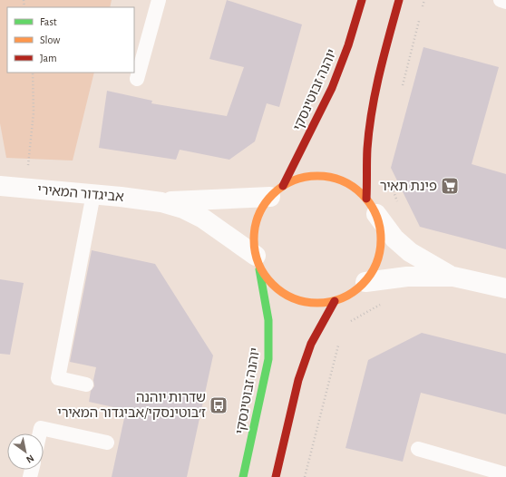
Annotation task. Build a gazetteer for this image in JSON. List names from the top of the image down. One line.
{"streets":{"street":["יוהנה זבוטינסקי","אביגדור המאירי"]},"crossings":[["יוהנה זבוטינסקי","אביגדור המאירי"]],"places":{"supermarket":["פינת תאיר"],"bus stop":["שדרות יוהנה ז׳בוטינסקי/אביגדור המאירי"]},"legend":["Fast","Slow","Jam"],"north":"bottom right"}
